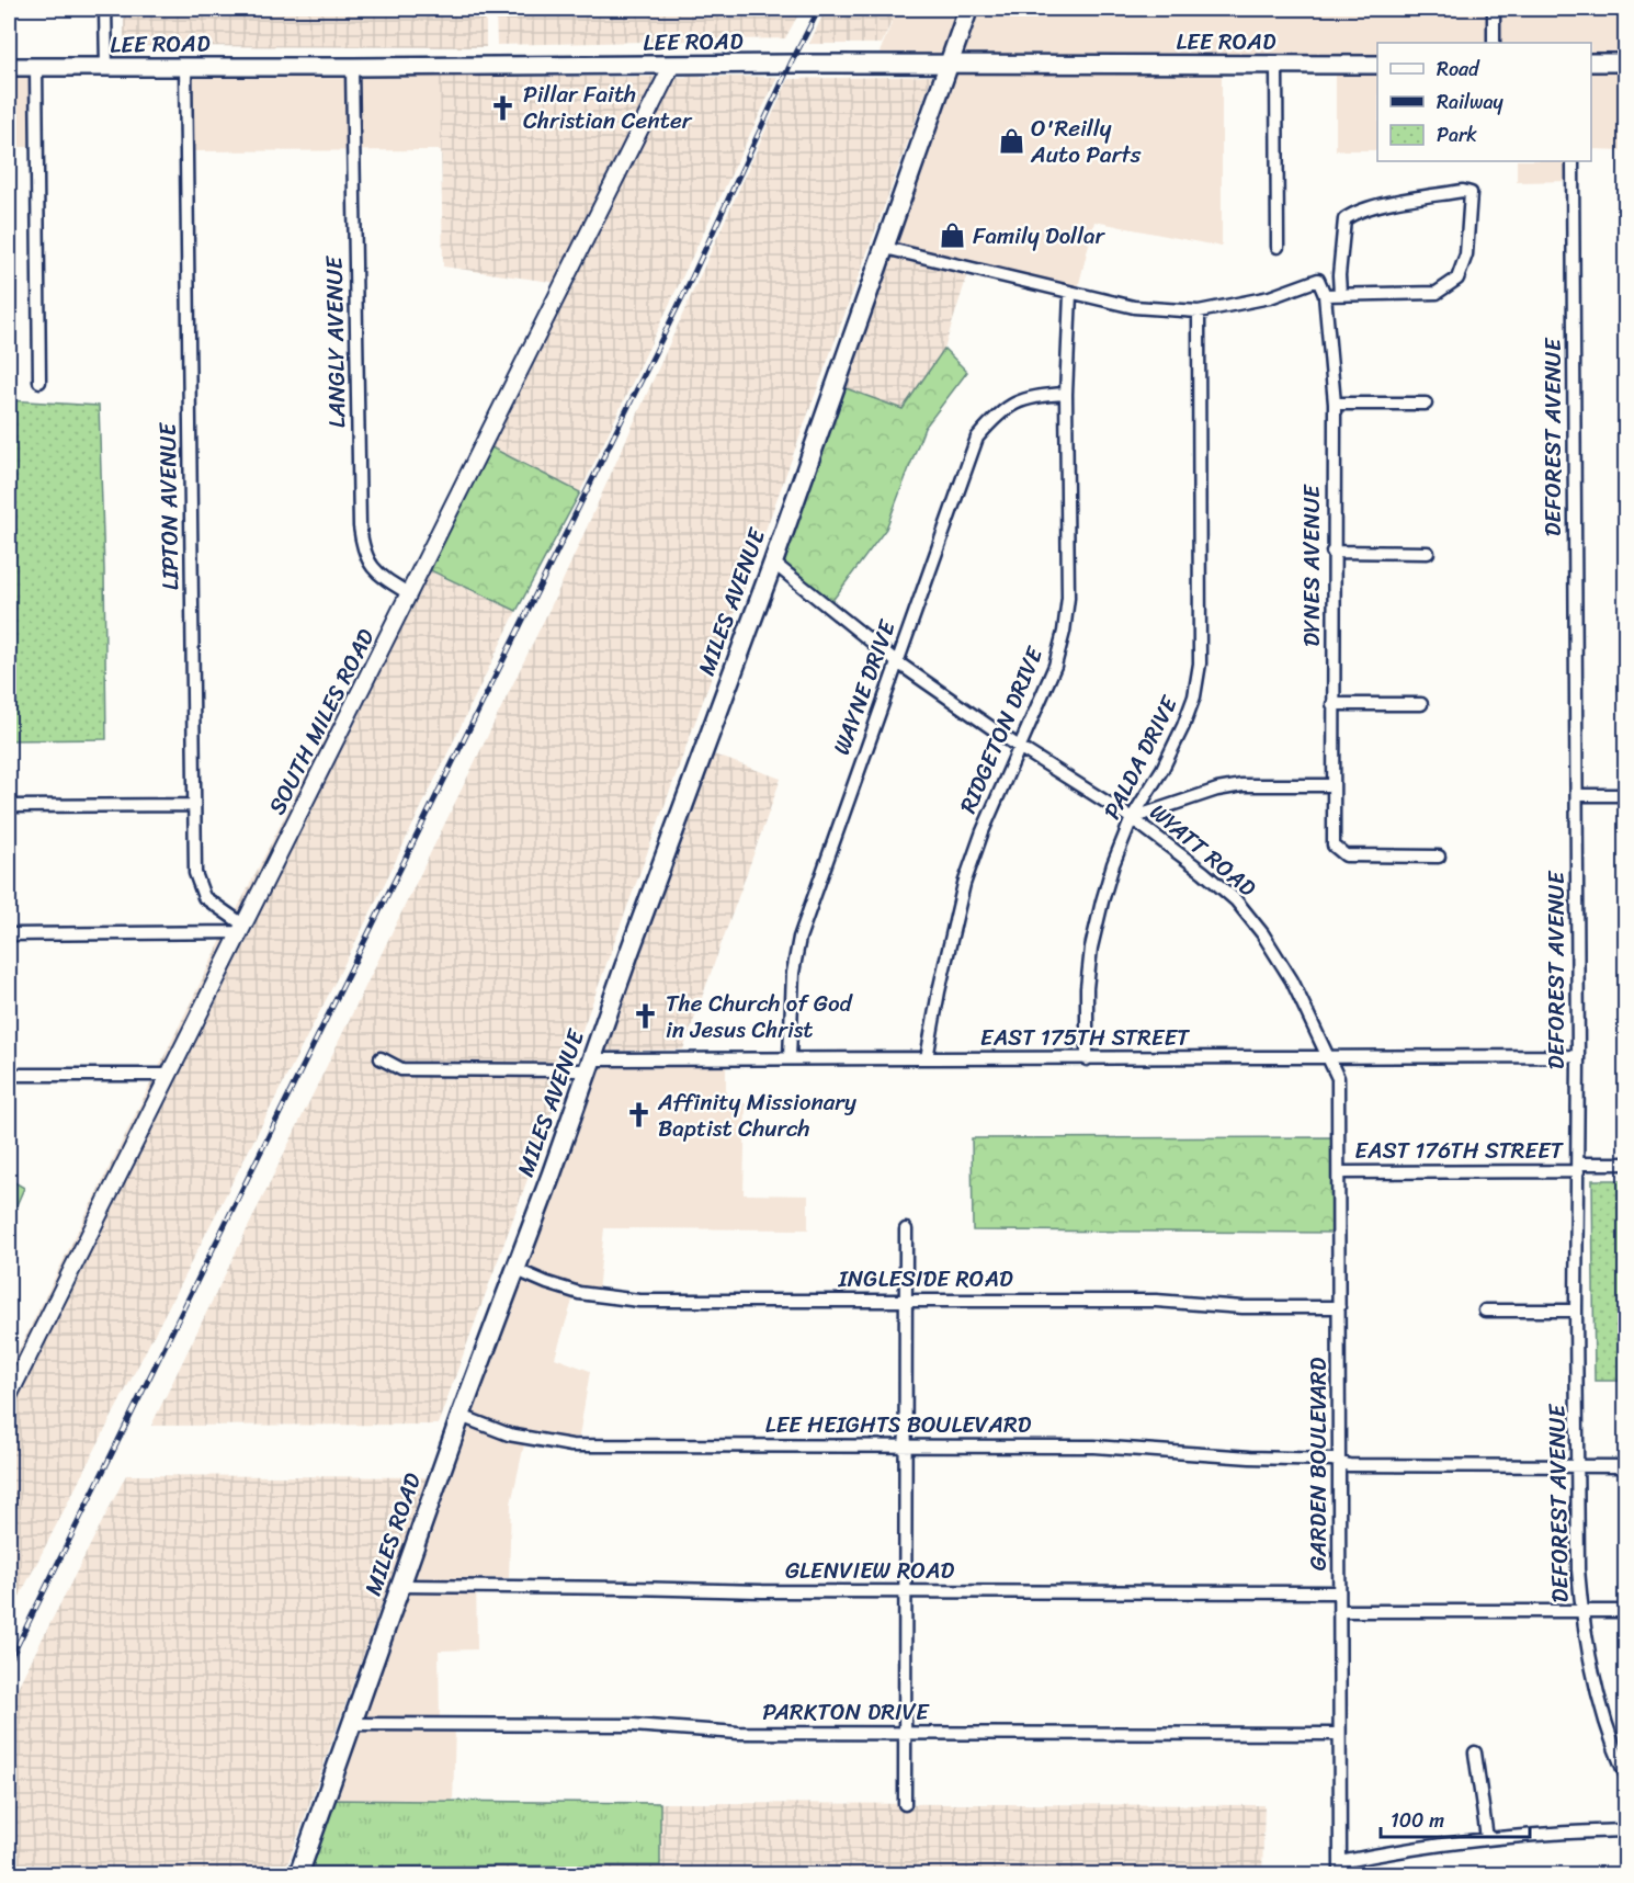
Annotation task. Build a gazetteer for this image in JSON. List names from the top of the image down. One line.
{"streets":{"main road":["LEE ROAD","MILES AVENUE","MILES ROAD"],"street":["LANGLY AVENUE","DEFOREST AVENUE","LIPTON AVENUE","DYNES AVENUE","WAYNE DRIVE","SOUTH MILES ROAD","RIDGETON DRIVE","PALDA DRIVE","WYATT ROAD","EAST 175TH STREET","EAST 176TH STREET","INGLESIDE ROAD","LEE HEIGHTS BOULEVARD","GARDEN BOULEVARD","GLENVIEW ROAD","PARKTON DRIVE"]},"crossings":[["LEE ROAD","LANGLY AVENUE"],["LEE ROAD","LIPTON AVENUE"],["LEE ROAD","MILES AVENUE"],["LEE ROAD","SOUTH MILES ROAD"],["LANGLY AVENUE","SOUTH MILES ROAD"],["DEFOREST AVENUE","EAST 175TH STREET"],["DEFOREST AVENUE","EAST 176TH STREET"],["DEFOREST AVENUE","LEE HEIGHTS BOULEVARD"],["LIPTON AVENUE","SOUTH MILES ROAD"],["DYNES AVENUE","PALDA DRIVE"],["MILES AVENUE","WYATT ROAD"],["MILES AVENUE","EAST 175TH STREET"],["MILES AVENUE","MILES ROAD"],["WAYNE DRIVE","RIDGETON DRIVE"],["WAYNE DRIVE","WYATT ROAD"],["WAYNE DRIVE","EAST 175TH STREET"],["RIDGETON DRIVE","WYATT ROAD"],["RIDGETON DRIVE","EAST 175TH STREET"],["PALDA DRIVE","WYATT ROAD"],["PALDA DRIVE","EAST 175TH STREET"],["WYATT ROAD","EAST 175TH STREET"],["WYATT ROAD","GARDEN BOULEVARD"],["EAST 175TH STREET","GARDEN BOULEVARD"],["EAST 176TH STREET","GARDEN BOULEVARD"],["INGLESIDE ROAD","GARDEN BOULEVARD"],["INGLESIDE ROAD","MILES ROAD"],["LEE HEIGHTS BOULEVARD","GARDEN BOULEVARD"],["LEE HEIGHTS BOULEVARD","MILES ROAD"],["GARDEN BOULEVARD","GLENVIEW ROAD"],["GARDEN BOULEVARD","PARKTON DRIVE"],["MILES ROAD","GLENVIEW ROAD"],["MILES ROAD","PARKTON DRIVE"]],"places":{"church":["Pillar Faith Christian Center","The Church of God in Jesus Christ","Affinity Missionary Baptist Church"],"shop":["O'Reilly Auto Parts","Family Dollar"]},"legend":["Road","Railway","Park"],"scale_bar":"100 m"}
